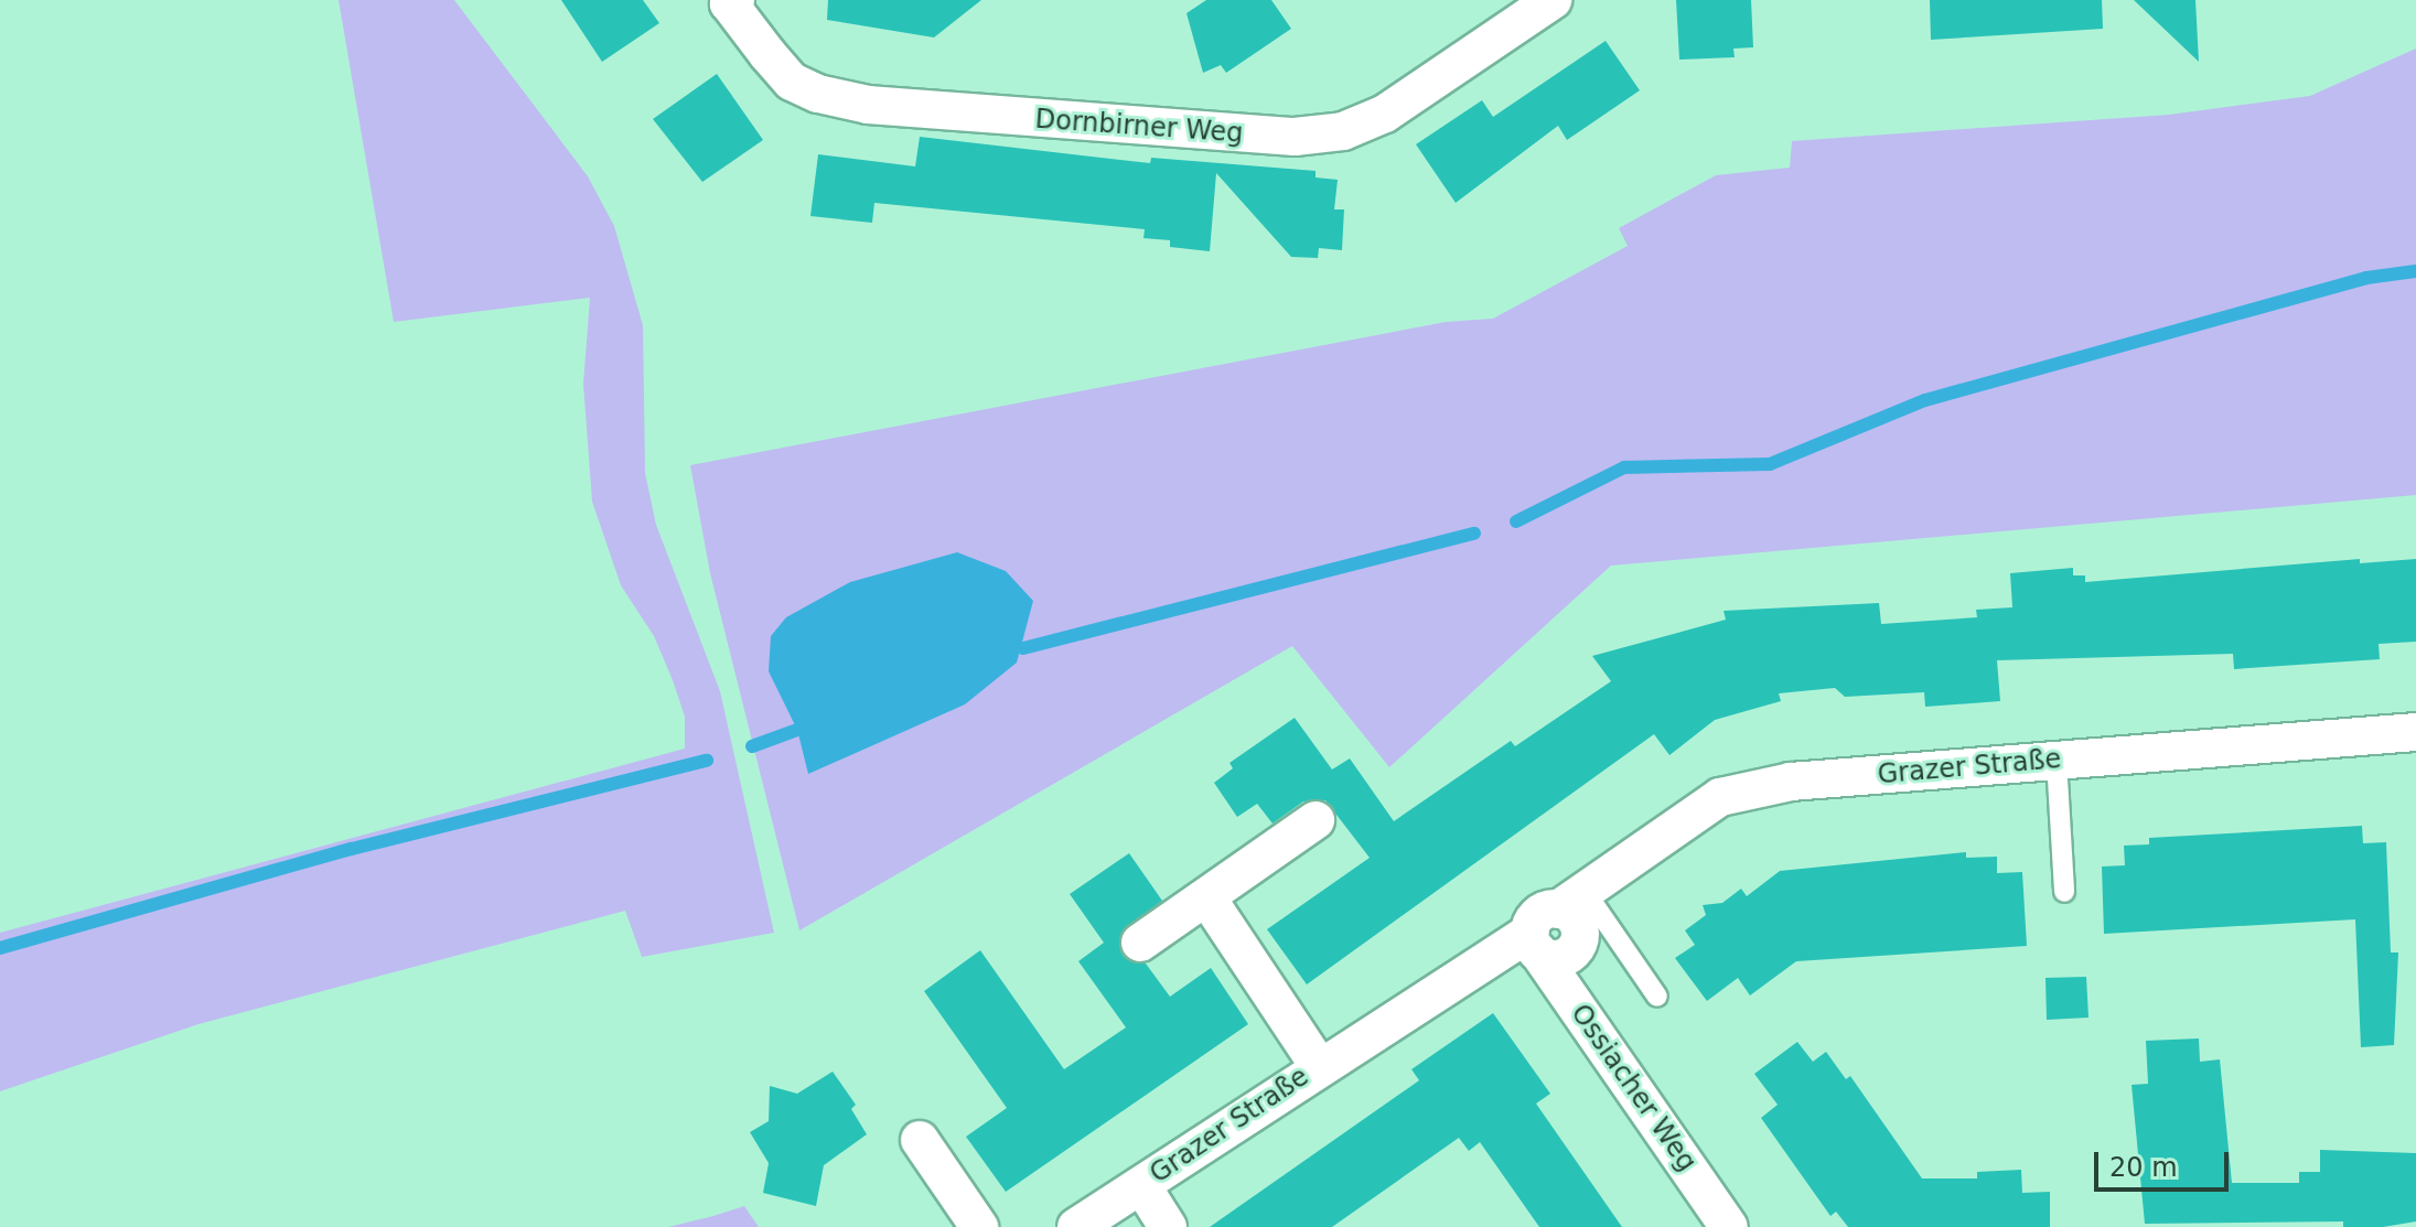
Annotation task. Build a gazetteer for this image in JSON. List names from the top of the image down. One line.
{"streets":{"street":["Dornbirner Weg","Grazer Straße","Ossiacher Weg"]},"crossings":[["Grazer Straße","Ossiacher Weg"]],"scale_bar":"20 m"}
